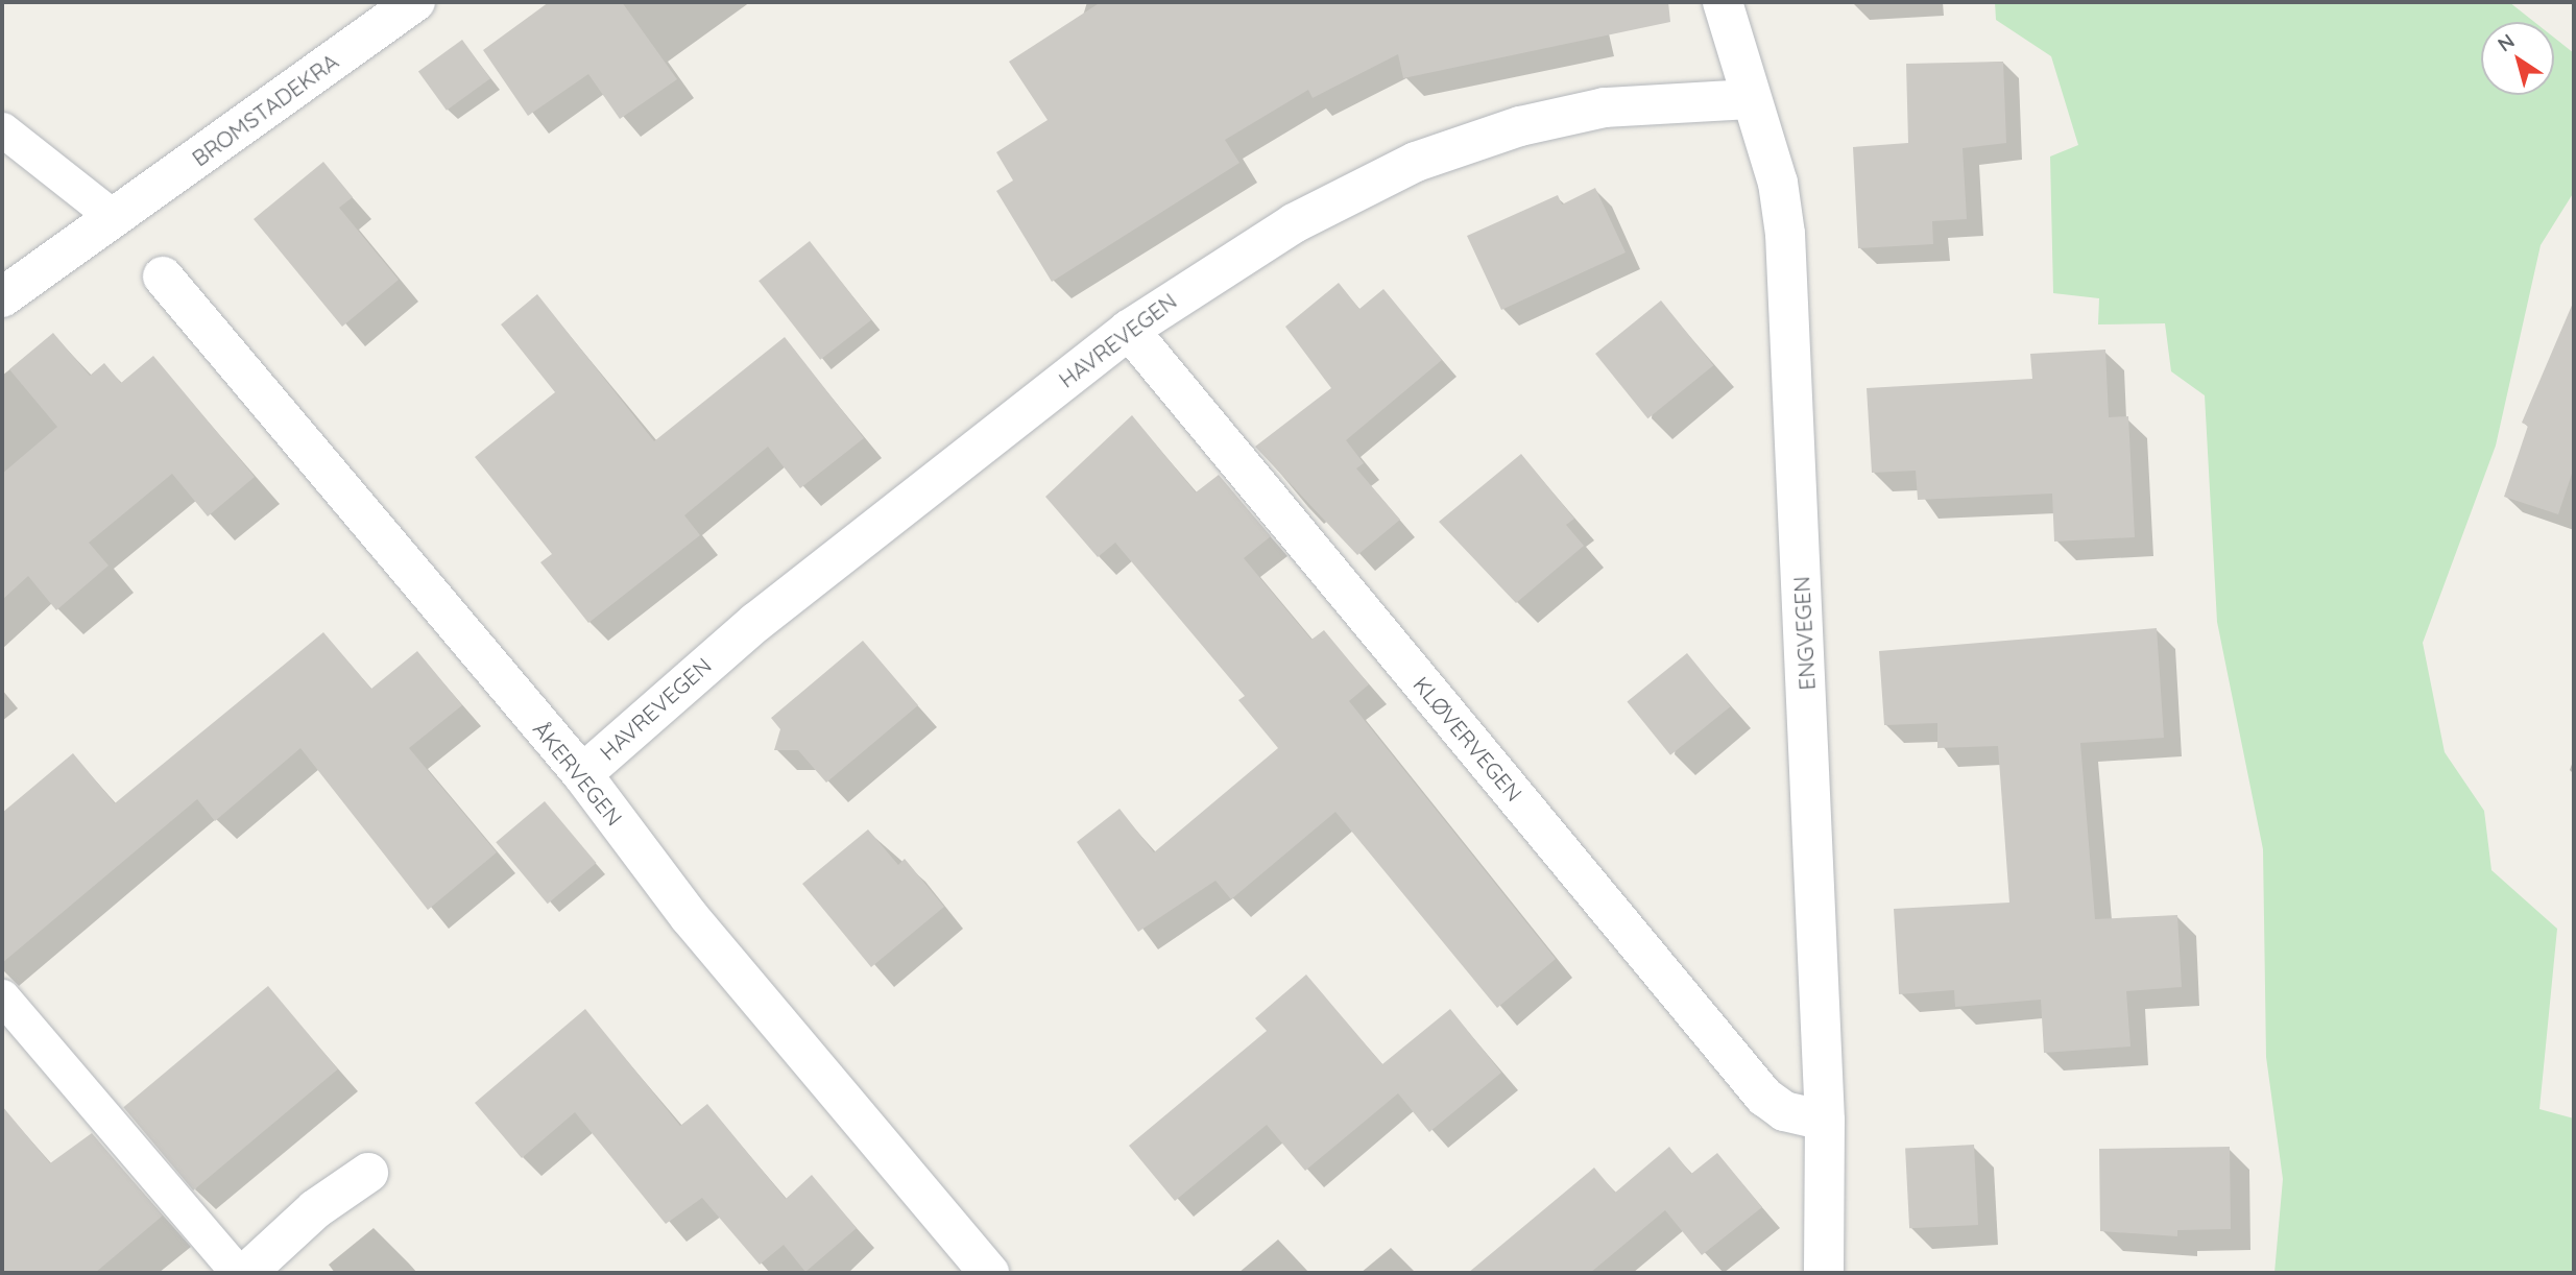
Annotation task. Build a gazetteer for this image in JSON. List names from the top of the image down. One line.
{"streets":{"street":["BROMSTADEKRA","HAVREVEGEN","ENGVEGEN","KLØVERVEGEN","ÅKERVEGEN"]},"crossings":[["HAVREVEGEN","ENGVEGEN"],["HAVREVEGEN","KLØVERVEGEN"],["HAVREVEGEN","ÅKERVEGEN"],["ENGVEGEN","KLØVERVEGEN"]],"north":"top left"}
